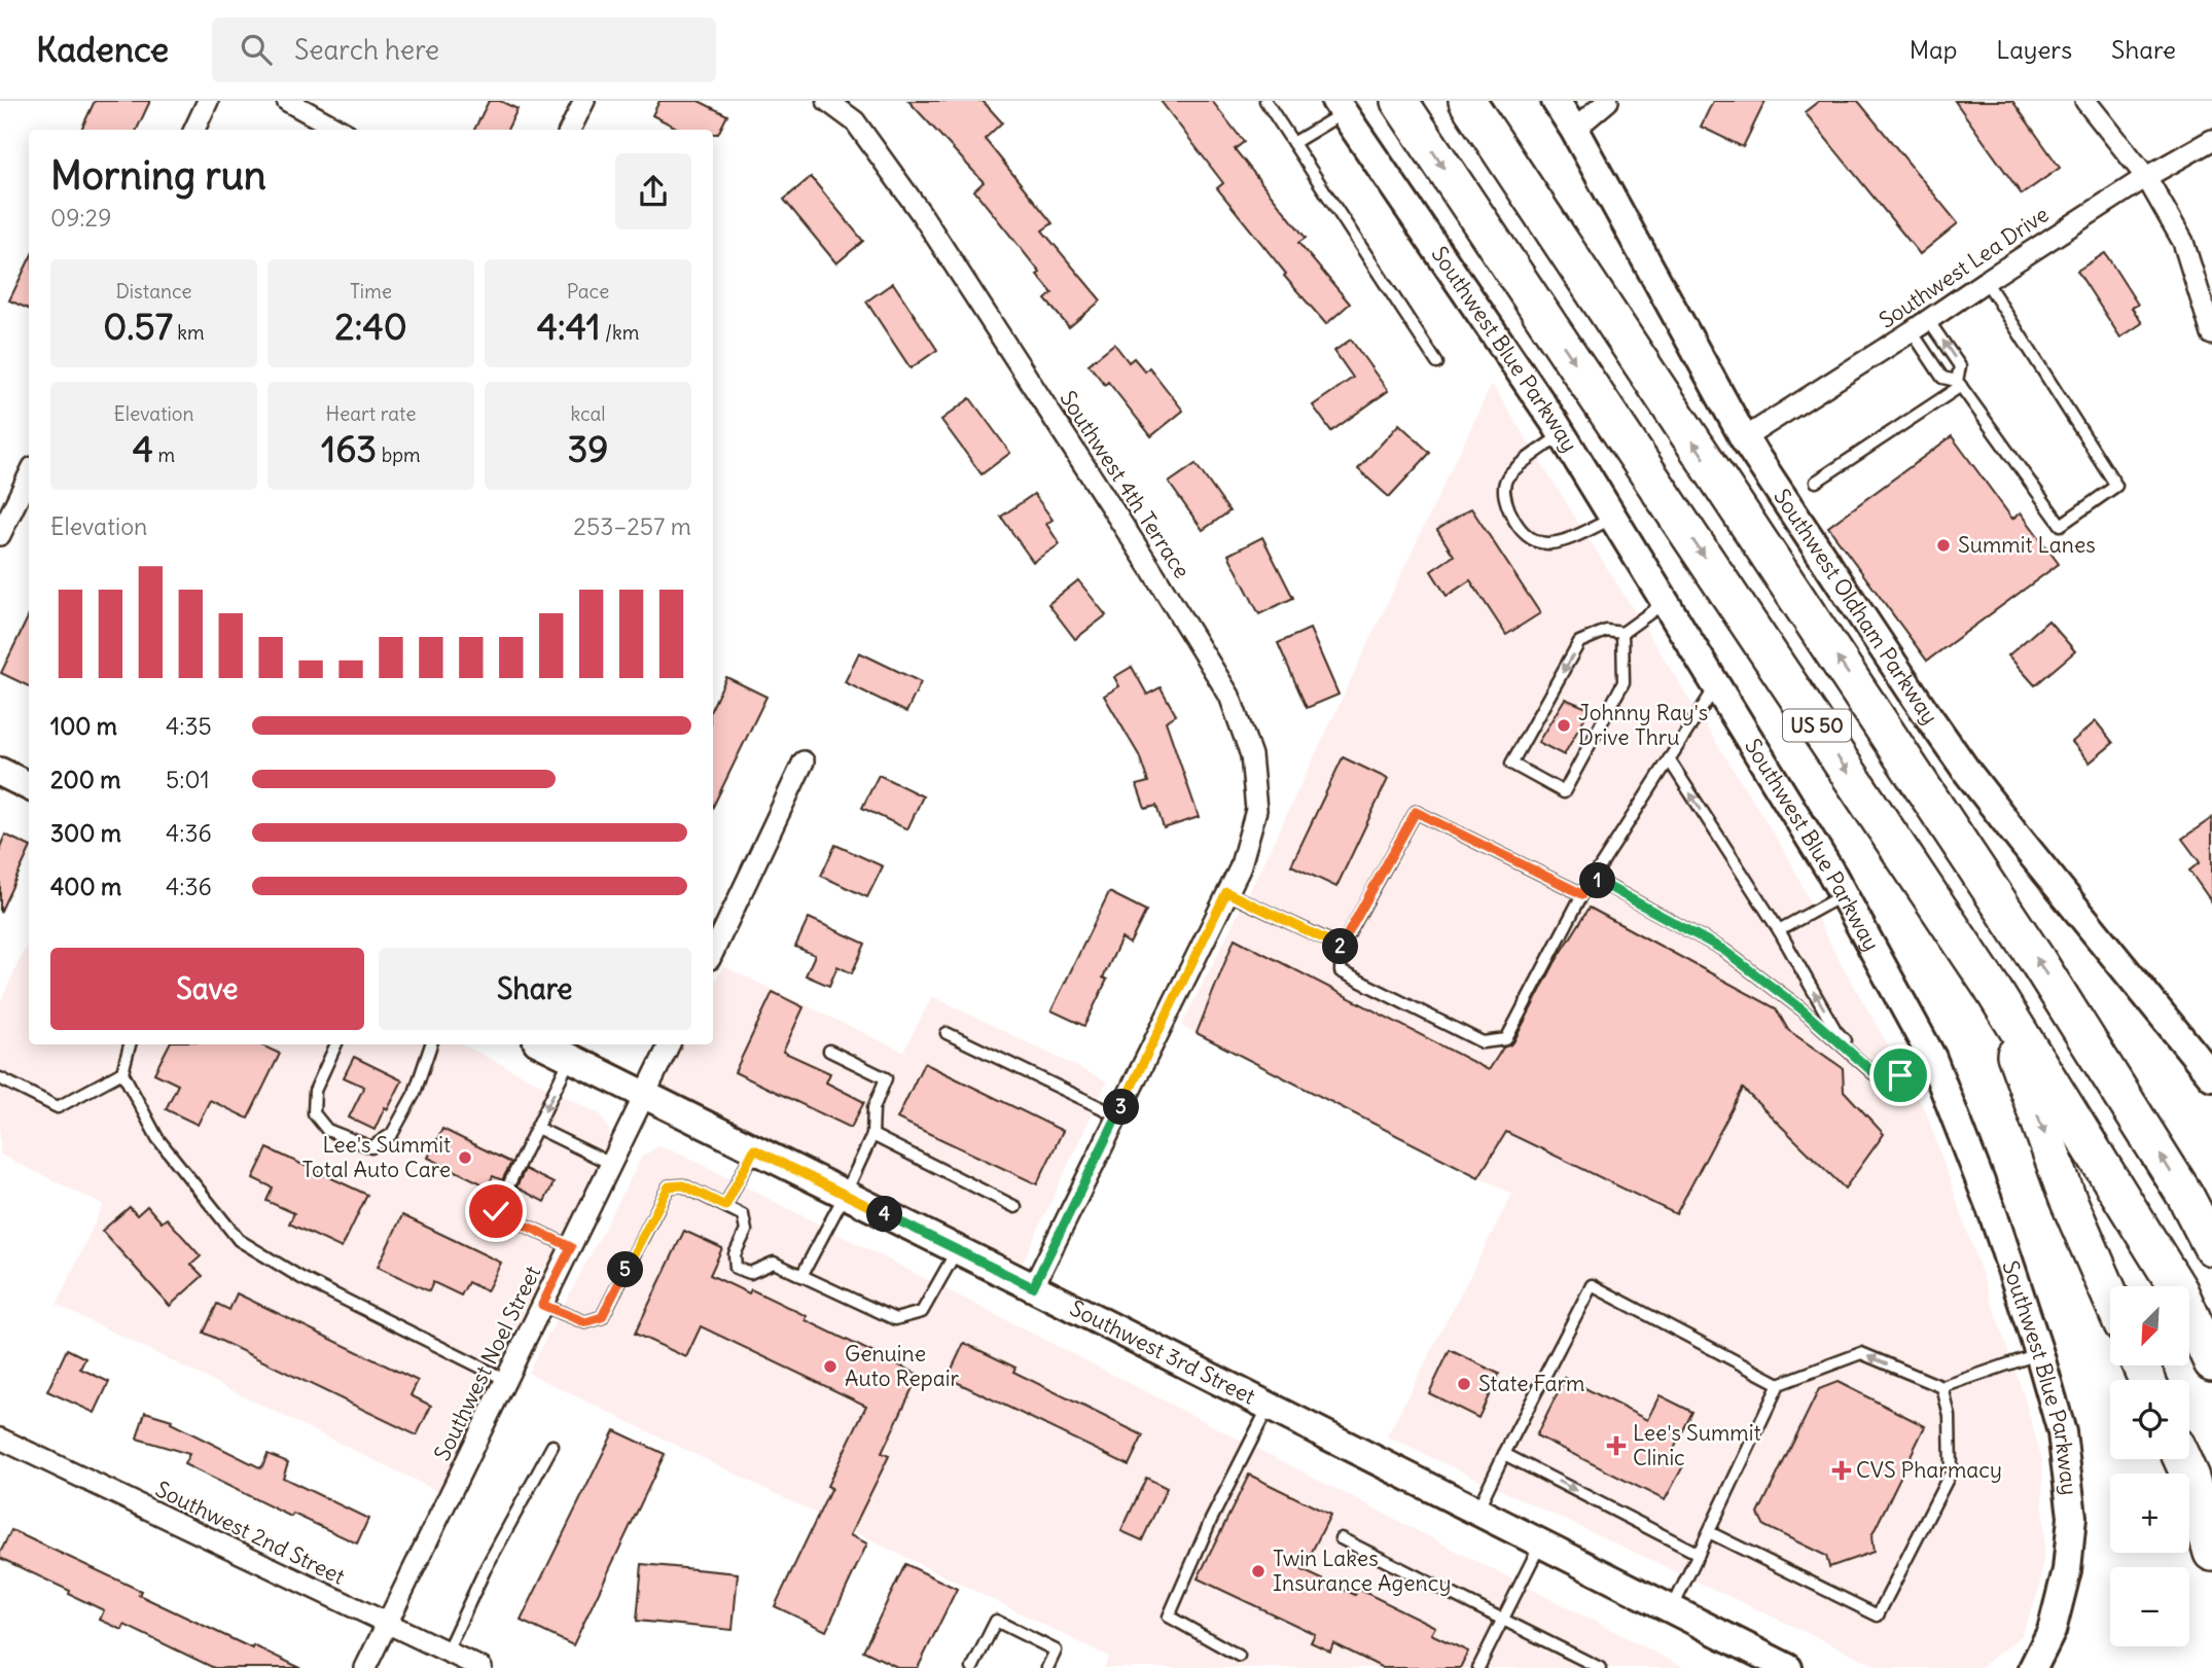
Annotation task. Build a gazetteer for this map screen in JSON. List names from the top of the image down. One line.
{"streets":{"highway":["US 50"],"street":["Southwest Lea Drive","Southwest Blue Parkway","Southwest 4th Terrace","Southwest Oldham Parkway","Southwest 3rd Street","Southwest Noel Street","Southwest 2nd Street"]},"crossings":[["Southwest Lea Drive","Southwest Oldham Parkway"],["Southwest 4th Terrace","Southwest 3rd Street"],["Southwest 3rd Street","Southwest Noel Street"],["Southwest Noel Street","Southwest 2nd Street"]],"places":{"other":["Summit Lanes","Johnny Ray's Drive Thru","Lee's Summit Total Auto Care","Genuine Auto Repair","State Farm","Twin Lakes Insurance Agency"],"health":["Lee's Summit Clinic","CVS Pharmacy"]},"north":"bottom left","page":{"header":"Kadence","search":"Search here","nav":["Map","Layers","Share"],"heading":["Morning run","09:29"],"stats":[["Distance","0.57 km"],["Time","2:40"],["Pace","4:41 /km"],["Elevation","4 m"],["Heart rate","163 bpm"],["kcal","39"]],"chart":["Elevation","253–257 m"],"list":[{"name":"100 m","note":"4:35"},{"name":"200 m","note":"5:01"},{"name":"300 m","note":"4:36"},{"name":"400 m","note":"4:36"}],"pins":["1","2","3","4","5"],"buttons":["Save","Share"],"map_buttons":["+","−"]}}
